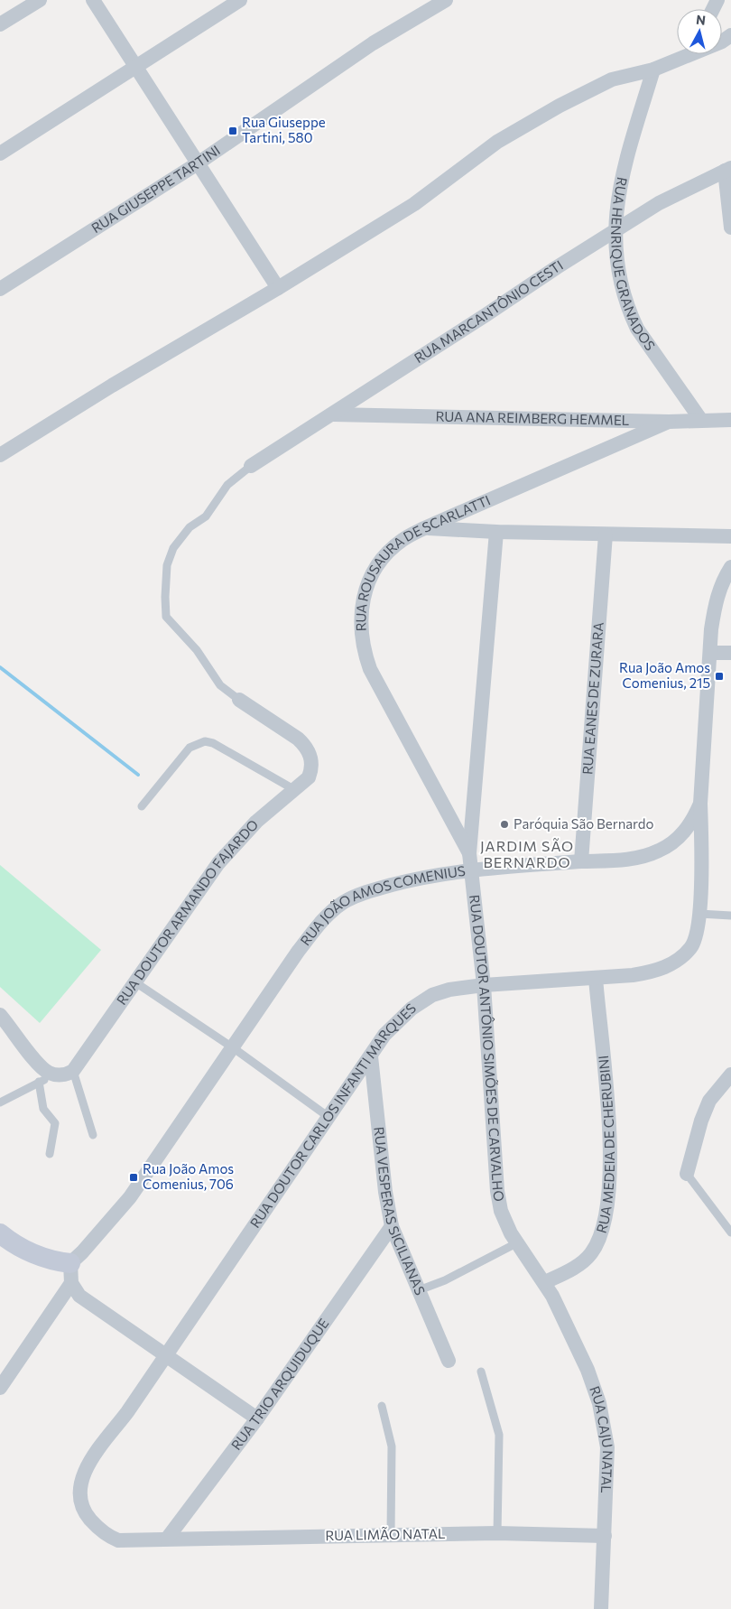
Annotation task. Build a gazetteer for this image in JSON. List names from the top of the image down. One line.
{"streets":{"street":["RUA GIUSEPPE TARTINI","RUA HENRIQUE GRANADOS","RUA MARCANTÔNIO CESTI","RUA ANA REIMBERG HEMMEL","RUA ROUSAURA DE SCARLATTI","RUA EANES DE ZURARA","RUA JOÃO AMOS COMENIUS","RUA DOUTOR ARMANDO FAJARDO","RUA DOUTOR ANTÔNIO SIMÕES DE CARVALHO","RUA DOUTOR CARLOS INFANTI MARQUES","RUA MEDEIA DE CHERUBINI","RUA VESPERAS SICILIANAS","RUA TRIO ARQUIDUQUE","RUA CAJU NATAL","RUA LIMÃO NATAL"]},"crossings":[["RUA HENRIQUE GRANADOS","RUA MARCANTÔNIO CESTI"],["RUA HENRIQUE GRANADOS","RUA ANA REIMBERG HEMMEL"],["RUA MARCANTÔNIO CESTI","RUA ANA REIMBERG HEMMEL"],["RUA ANA REIMBERG HEMMEL","RUA ROUSAURA DE SCARLATTI"],["RUA ROUSAURA DE SCARLATTI","RUA DOUTOR ANTÔNIO SIMÕES DE CARVALHO"],["RUA EANES DE ZURARA","RUA JOÃO AMOS COMENIUS"],["RUA JOÃO AMOS COMENIUS","RUA DOUTOR ANTÔNIO SIMÕES DE CARVALHO"],["RUA JOÃO AMOS COMENIUS","RUA DOUTOR CARLOS INFANTI MARQUES"],["RUA DOUTOR ANTÔNIO SIMÕES DE CARVALHO","RUA DOUTOR CARLOS INFANTI MARQUES"],["RUA DOUTOR ANTÔNIO SIMÕES DE CARVALHO","RUA MEDEIA DE CHERUBINI"],["RUA DOUTOR ANTÔNIO SIMÕES DE CARVALHO","RUA CAJU NATAL"],["RUA DOUTOR CARLOS INFANTI MARQUES","RUA MEDEIA DE CHERUBINI"],["RUA DOUTOR CARLOS INFANTI MARQUES","RUA VESPERAS SICILIANAS"],["RUA DOUTOR CARLOS INFANTI MARQUES","RUA TRIO ARQUIDUQUE"],["RUA DOUTOR CARLOS INFANTI MARQUES","RUA LIMÃO NATAL"],["RUA MEDEIA DE CHERUBINI","RUA CAJU NATAL"],["RUA VESPERAS SICILIANAS","RUA TRIO ARQUIDUQUE"],["RUA TRIO ARQUIDUQUE","RUA LIMÃO NATAL"],["RUA CAJU NATAL","RUA LIMÃO NATAL"]],"districts":["JARDIM SÃO BERNARDO"],"places":{"transit":["Rua Giuseppe Tartini, 580","Rua João Amos Comenius, 215","Rua João Amos Comenius, 706"],"other":["Paróquia São Bernardo"]},"north":"top"}
